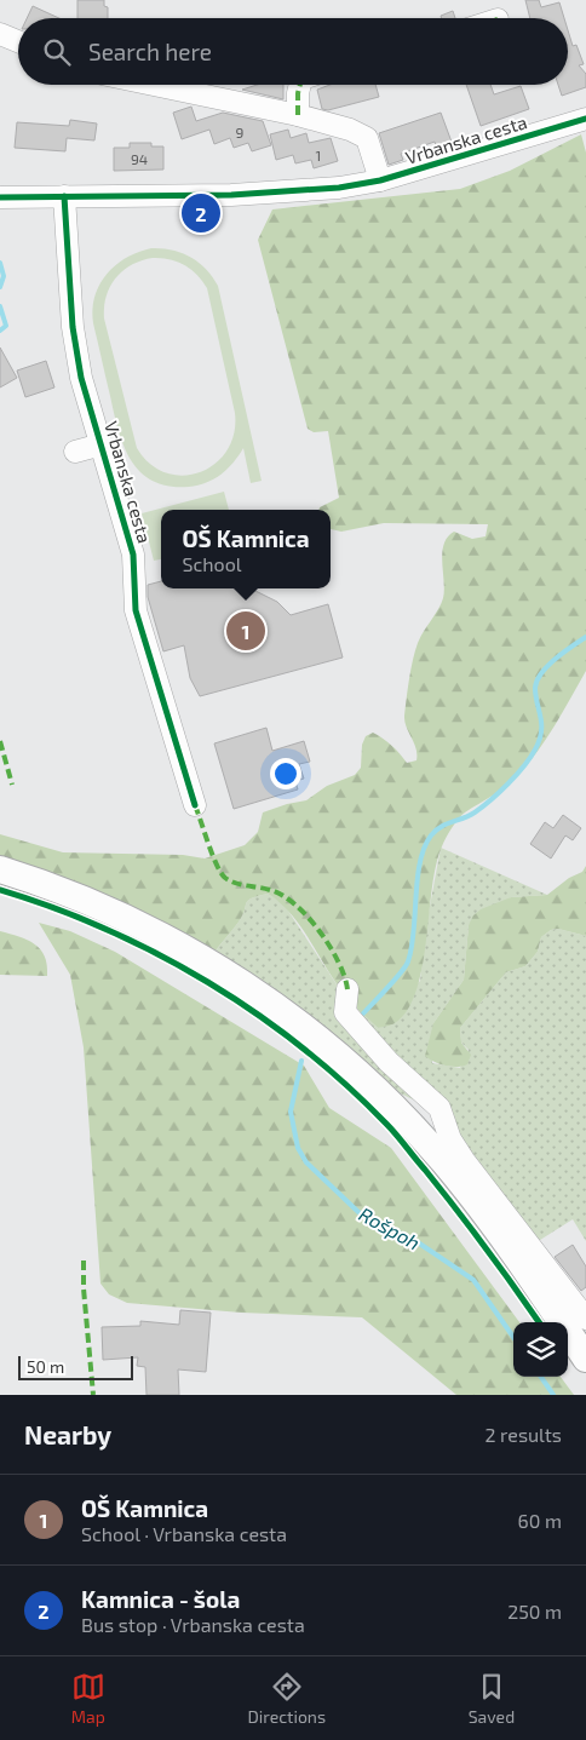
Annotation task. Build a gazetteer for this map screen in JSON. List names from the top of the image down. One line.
{"streets":{"street":["Vrbanska cesta"]},"water":["Rošpoh"],"house_numbers":["9","1","94"],"scale_bar":"50 m","page":{"search":"Search here","pins":["2","1"],"popup":["OŠ Kamnica","School"],"scale":"50 m","heading":["Nearby","2 results"],"list":[{"mark":"1","name":"OŠ Kamnica","note":"School · Vrbanska cesta","value":"60 m"},{"mark":"2","name":"Kamnica - šola","note":"Bus stop · Vrbanska cesta","value":"250 m"}],"nav":["Map","Directions","Saved"]}}
